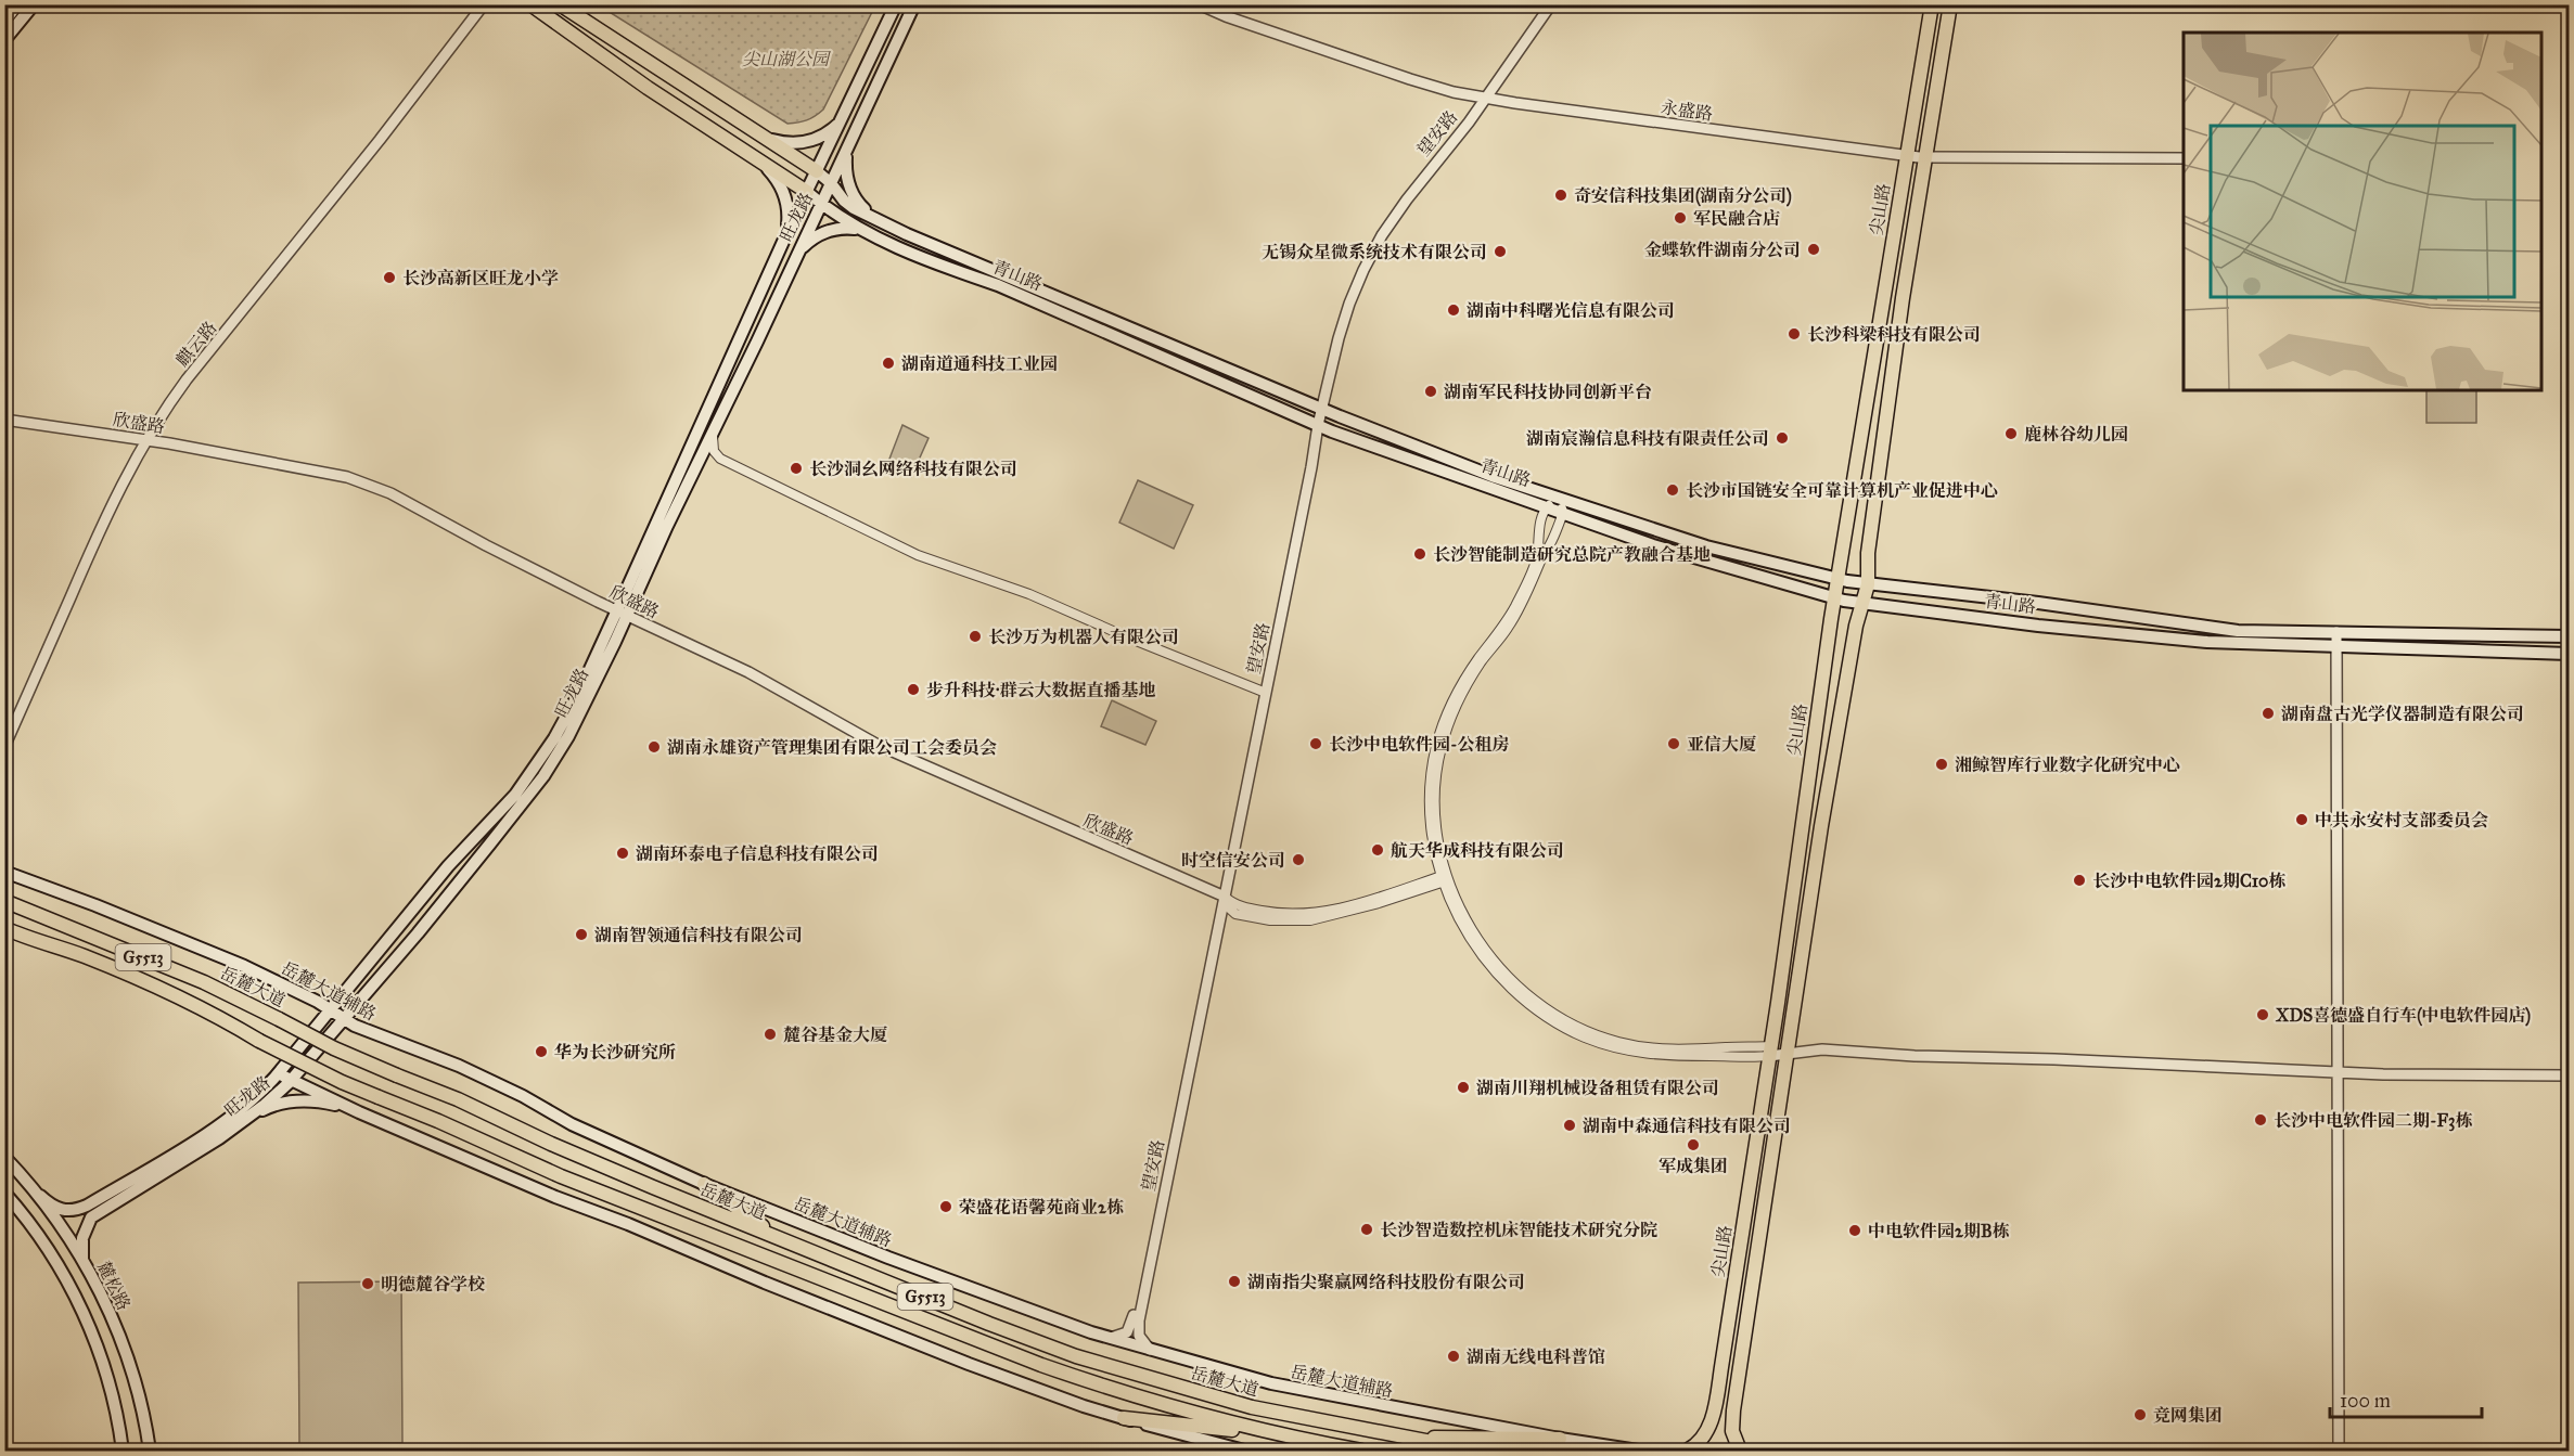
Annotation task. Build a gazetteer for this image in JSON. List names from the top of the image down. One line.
{"streets":{"main road":["尖山路","旺龙路","青山路","G5513","岳麓大道","岳麓大道辅路","麓松路"],"street":["永盛路","望安路","麒云路","欣盛路"]},"crossings":[["永盛路","望安路"],["永盛路","尖山路"],["望安路","青山路"],["望安路","欣盛路"],["望安路","岳麓大道辅路"],["尖山路","青山路"],["旺龙路","青山路"],["旺龙路","欣盛路"],["旺龙路","岳麓大道辅路"],["旺龙路","麓松路"],["麒云路","欣盛路"]],"parks":["尖山湖公园"],"places":["奇安信科技集团(湖南分公司)","军民融合店","金蝶软件湖南分公司","无锡众星微系统技术有限公司","长沙高新区旺龙小学","湖南中科曙光信息有限公司","长沙科梁科技有限公司","湖南道通科技工业园","湖南军民科技协同创新平台","鹿林谷幼儿园","湖南宸瀚信息科技有限责任公司","长沙洞幺网络科技有限公司","长沙市国链安全可靠计算机产业促进中心","长沙智能制造研究总院产教融合基地","长沙万为机器人有限公司","步升科技·群云大数据直播基地","湖南盘古光学仪器制造有限公司","长沙中电软件园-公租房","亚信大厦","湖南永雄资产管理集团有限公司工会委员会","湘鲸智库行业数字化研究中心","中共永安村支部委员会","航天华成科技有限公司","湖南环泰电子信息科技有限公司","时空信安公司","长沙中电软件园2期C10栋","湖南智领通信科技有限公司","XDS喜德盛自行车(中电软件园店)","麓谷基金大厦","华为长沙研究所","湖南川翔机械设备租赁有限公司","长沙中电软件园二期-F3栋","湖南中森通信科技有限公司","军成集团","荣盛花语馨苑商业2栋","长沙智造数控机床智能技术研究分院","中电软件园2期B栋","湖南指尖聚赢网络科技股份有限公司","明德麓谷学校","湖南无线电科普馆","竞网集团"],"scale_bar":"100 m"}
